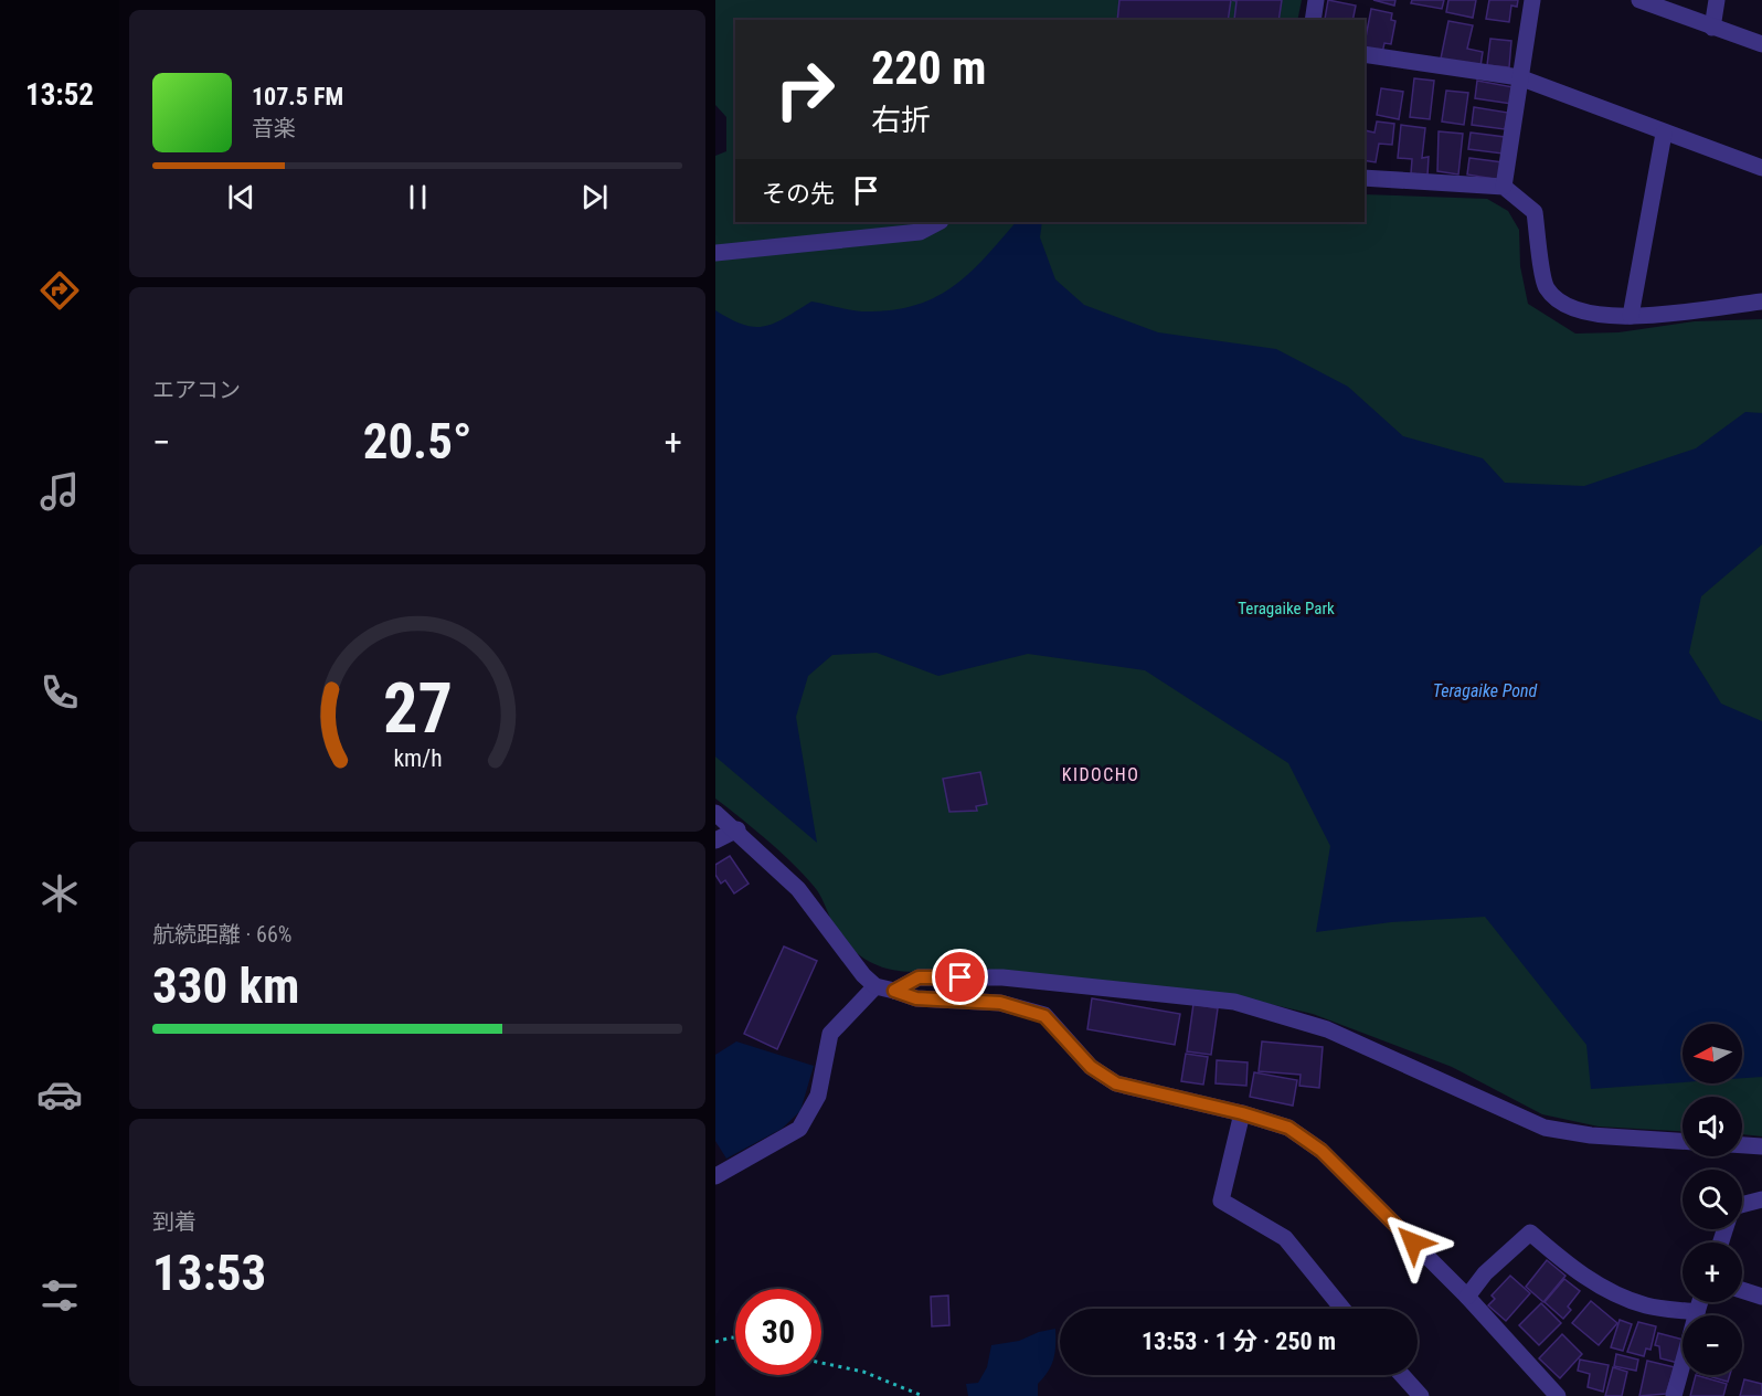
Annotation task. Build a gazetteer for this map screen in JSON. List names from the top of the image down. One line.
{"districts":["KIDOCHO"],"water":["Teragaike Pond"],"parks":["Teragaike Park"],"north":"left","page":{"tabs":"13:52","turn":["220 m","右折"],"song":["107.5 FM","音楽"],"then":"その先","tile":["エアコン",["航続距離 · 66%","330 km"],["到着","13:53"]],"heat":["−","20.5°","+"],"map_buttons":["+","−"],"limit":"30","trip":"13:53 · 1 分 · 250 m","gauge":["27","km/h"]}}
